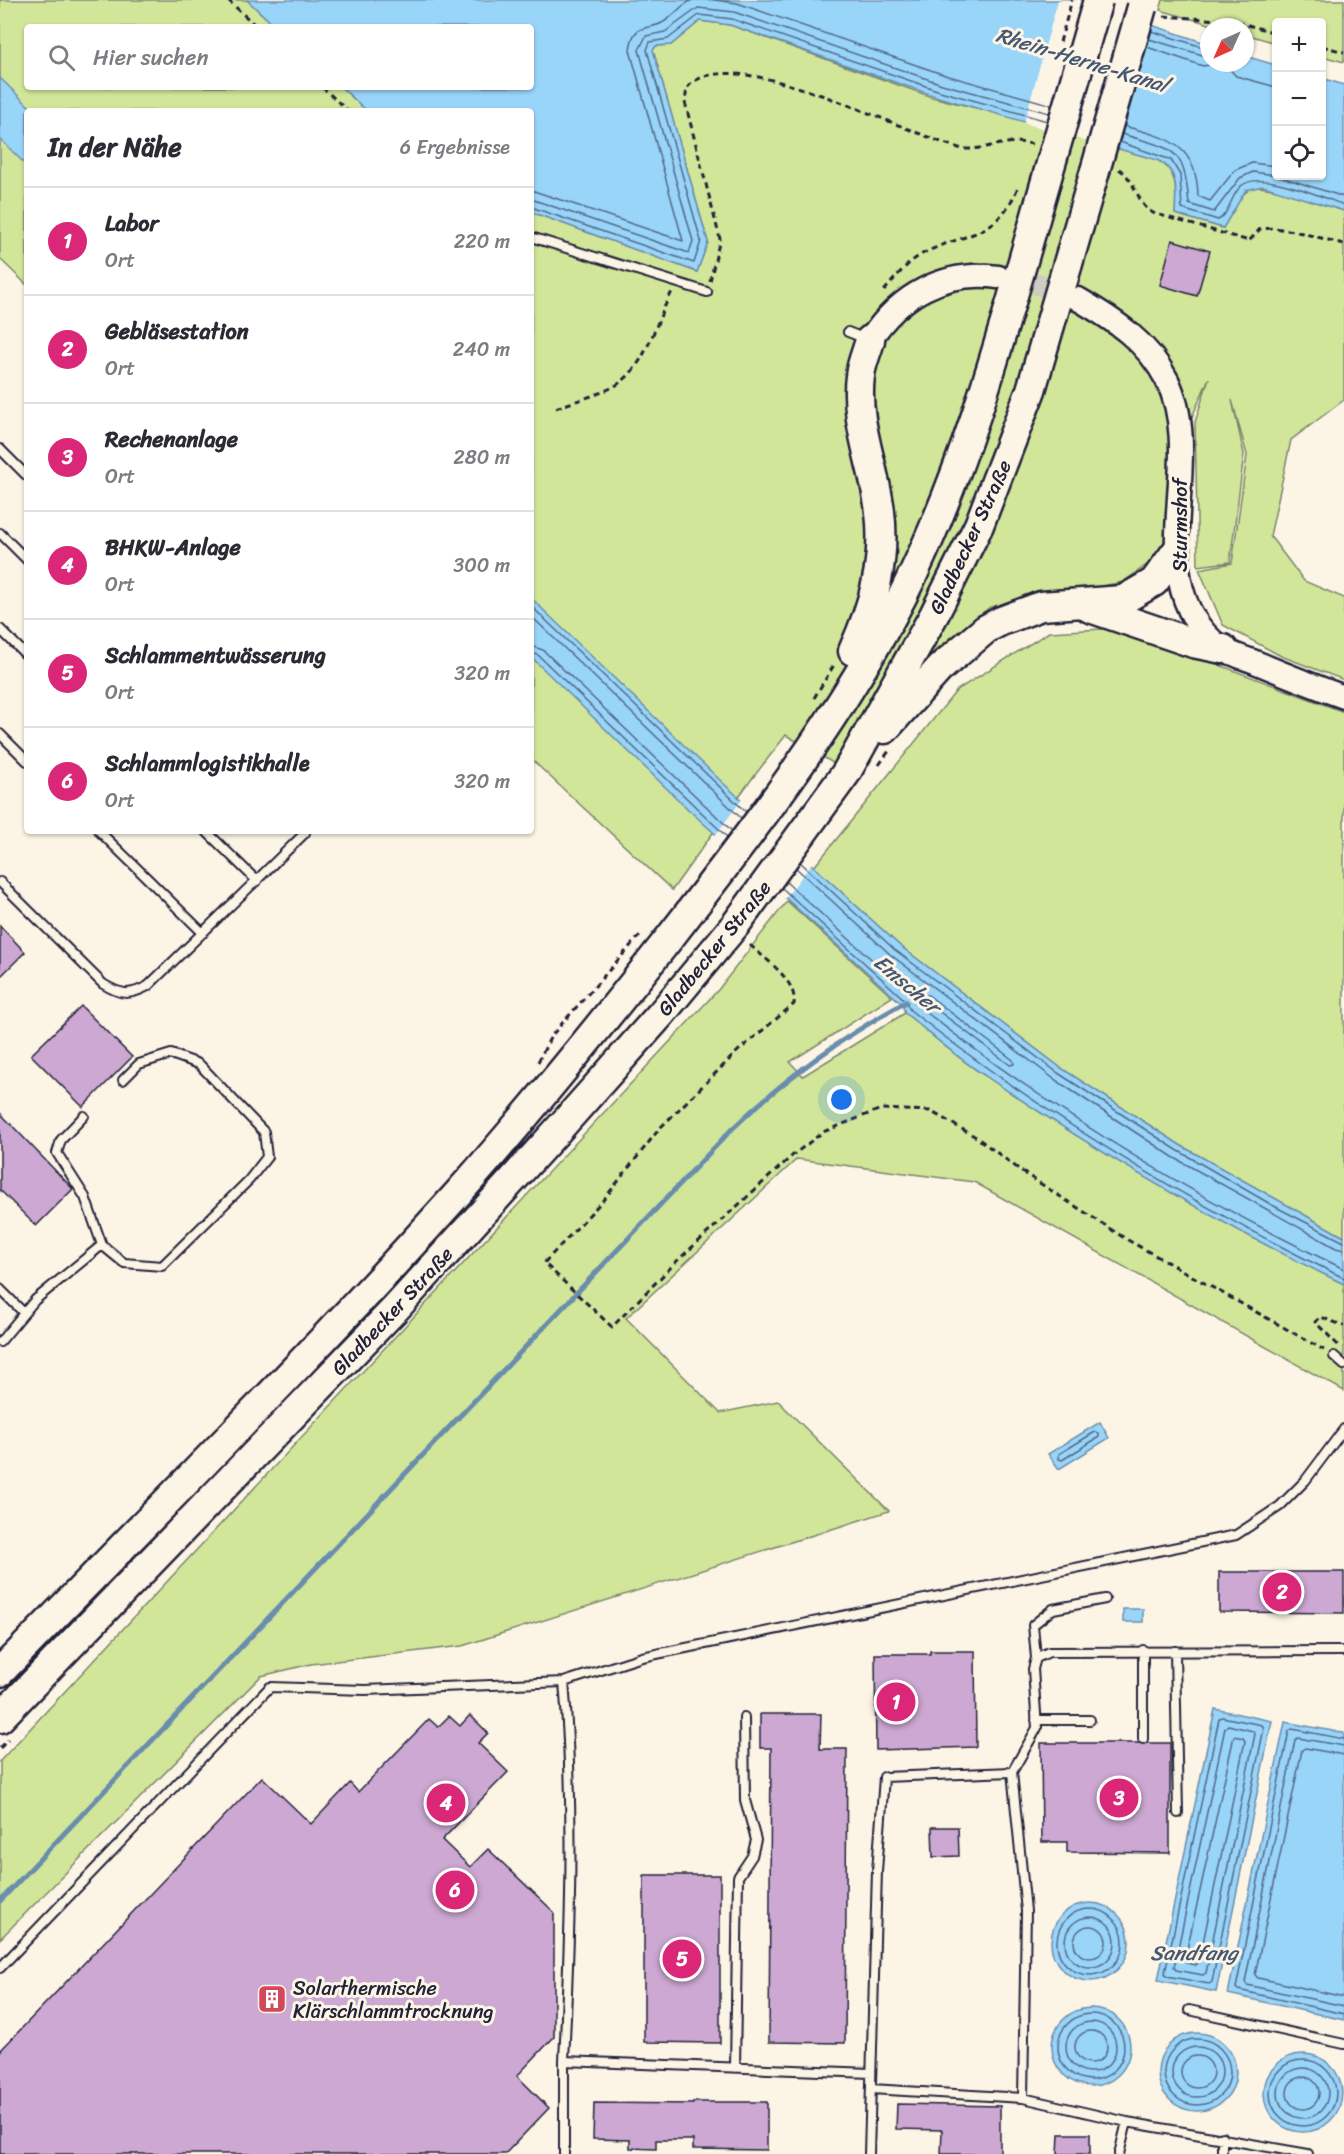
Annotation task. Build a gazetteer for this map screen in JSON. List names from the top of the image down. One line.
{"streets":{"highway":["Gladbecker Straße"],"street":["Sturmshof"]},"water":["Rhein-Herne-Kanal","Emscher","Sandfang"],"places":{"building":["Solarthermische Klärschlammtrocknung"]},"north":"bottom left","page":{"map_buttons":["+","−"],"search":"Hier suchen","heading":["In der Nähe","6 Ergebnisse"],"list":[{"mark":"1","name":"Labor","note":"Ort","value":"220 m"},{"mark":"2","name":"Gebläsestation","note":"Ort","value":"240 m"},{"mark":"3","name":"Rechenanlage","note":"Ort","value":"280 m"},{"mark":"4","name":"BHKW-Anlage","note":"Ort","value":"300 m"},{"mark":"5","name":"Schlammentwässerung","note":"Ort","value":"320 m"},{"mark":"6","name":"Schlammlogistikhalle","note":"Ort","value":"320 m"}],"pins":["2","1","3","4","6","5"]}}
